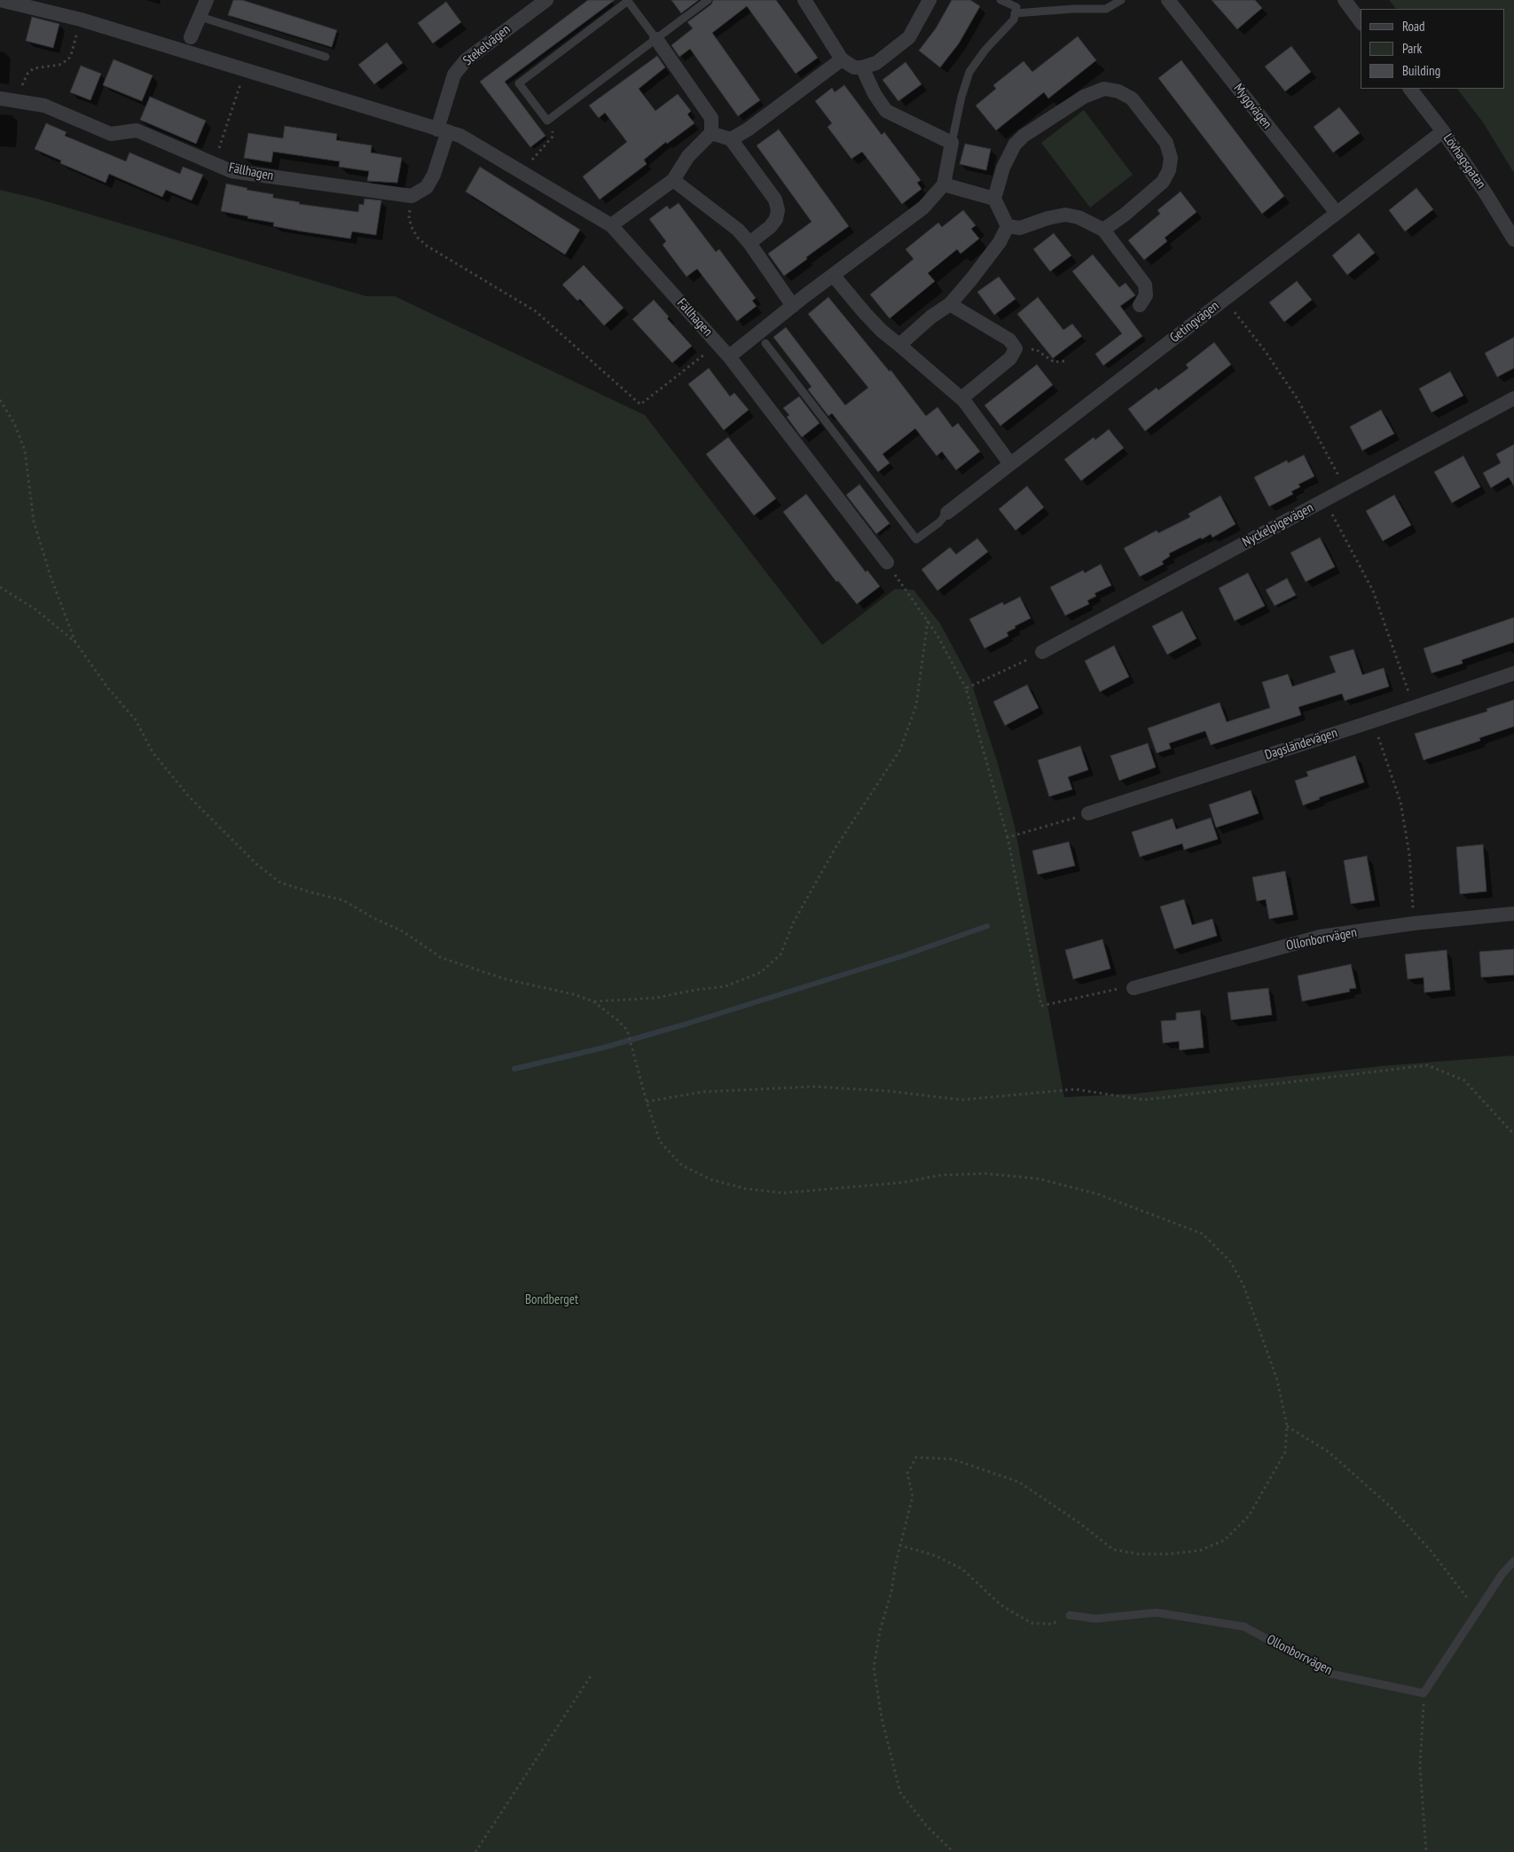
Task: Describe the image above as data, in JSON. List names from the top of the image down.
{
  "streets": {
    "street": [
      "Stekelvägen",
      "Myggvägen",
      "Lövhagsgatan",
      "Fällhagen",
      "Getingvägen",
      "Nyckelpigevägen",
      "Dagsländevägen",
      "Ollonborrvägen"
    ]
  },
  "crossings": [
    ["Stekelvägen", "Fällhagen"],
    ["Myggvägen", "Getingvägen"],
    ["Lövhagsgatan", "Getingvägen"]
  ],
  "parks": ["Bondberget"],
  "legend": ["Road", "Park", "Building"]
}
